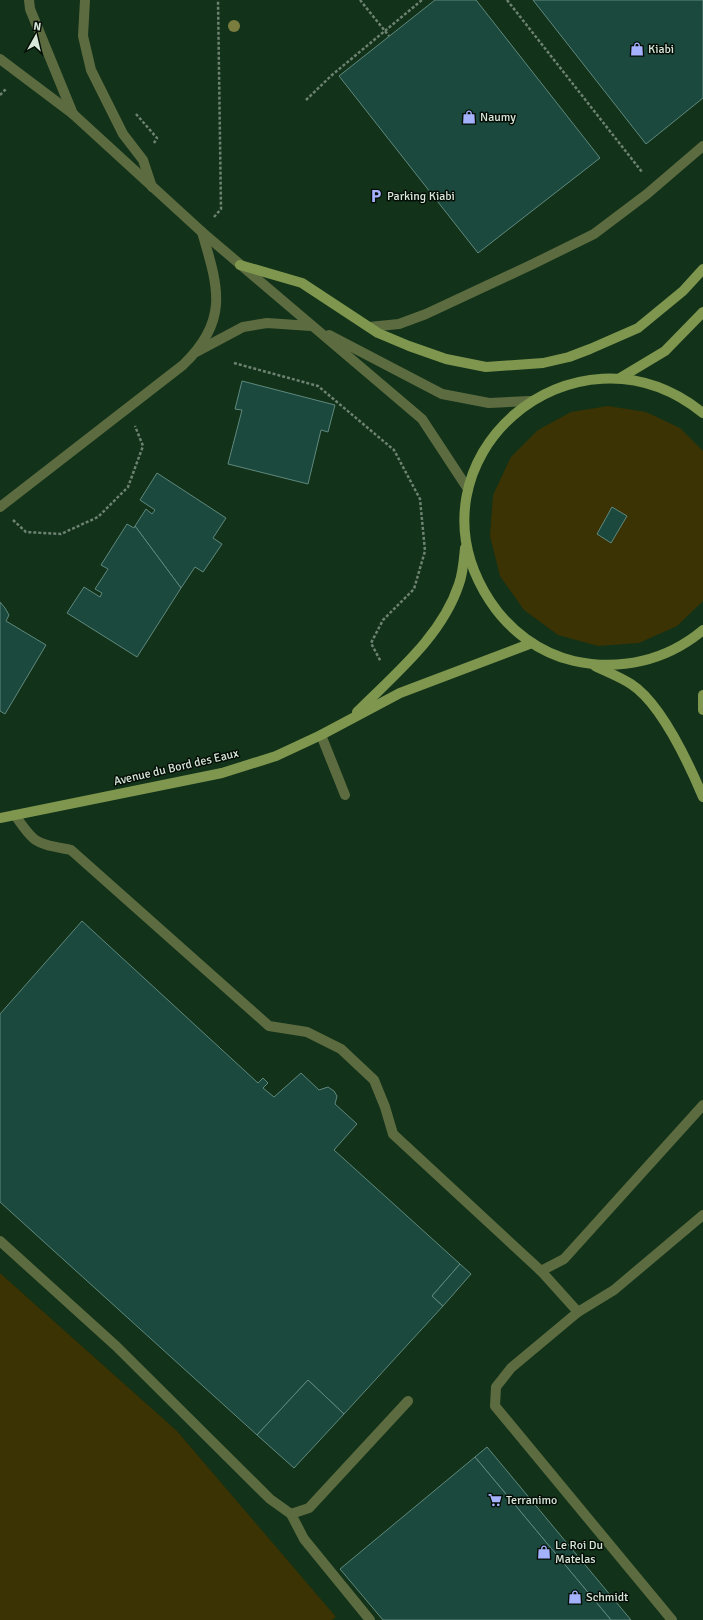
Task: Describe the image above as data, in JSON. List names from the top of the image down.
{
  "streets": {
    "street": ["Avenue du Bord des Eaux"]
  },
  "places": {
    "shop": [
      "Kiabi",
      "Naumy",
      "Le Roi Du Matelas",
      "Schmidt"
    ],
    "parking": ["Parking Kiabi"],
    "supermarket": ["Terranimo"]
  },
  "north": "top"
}
